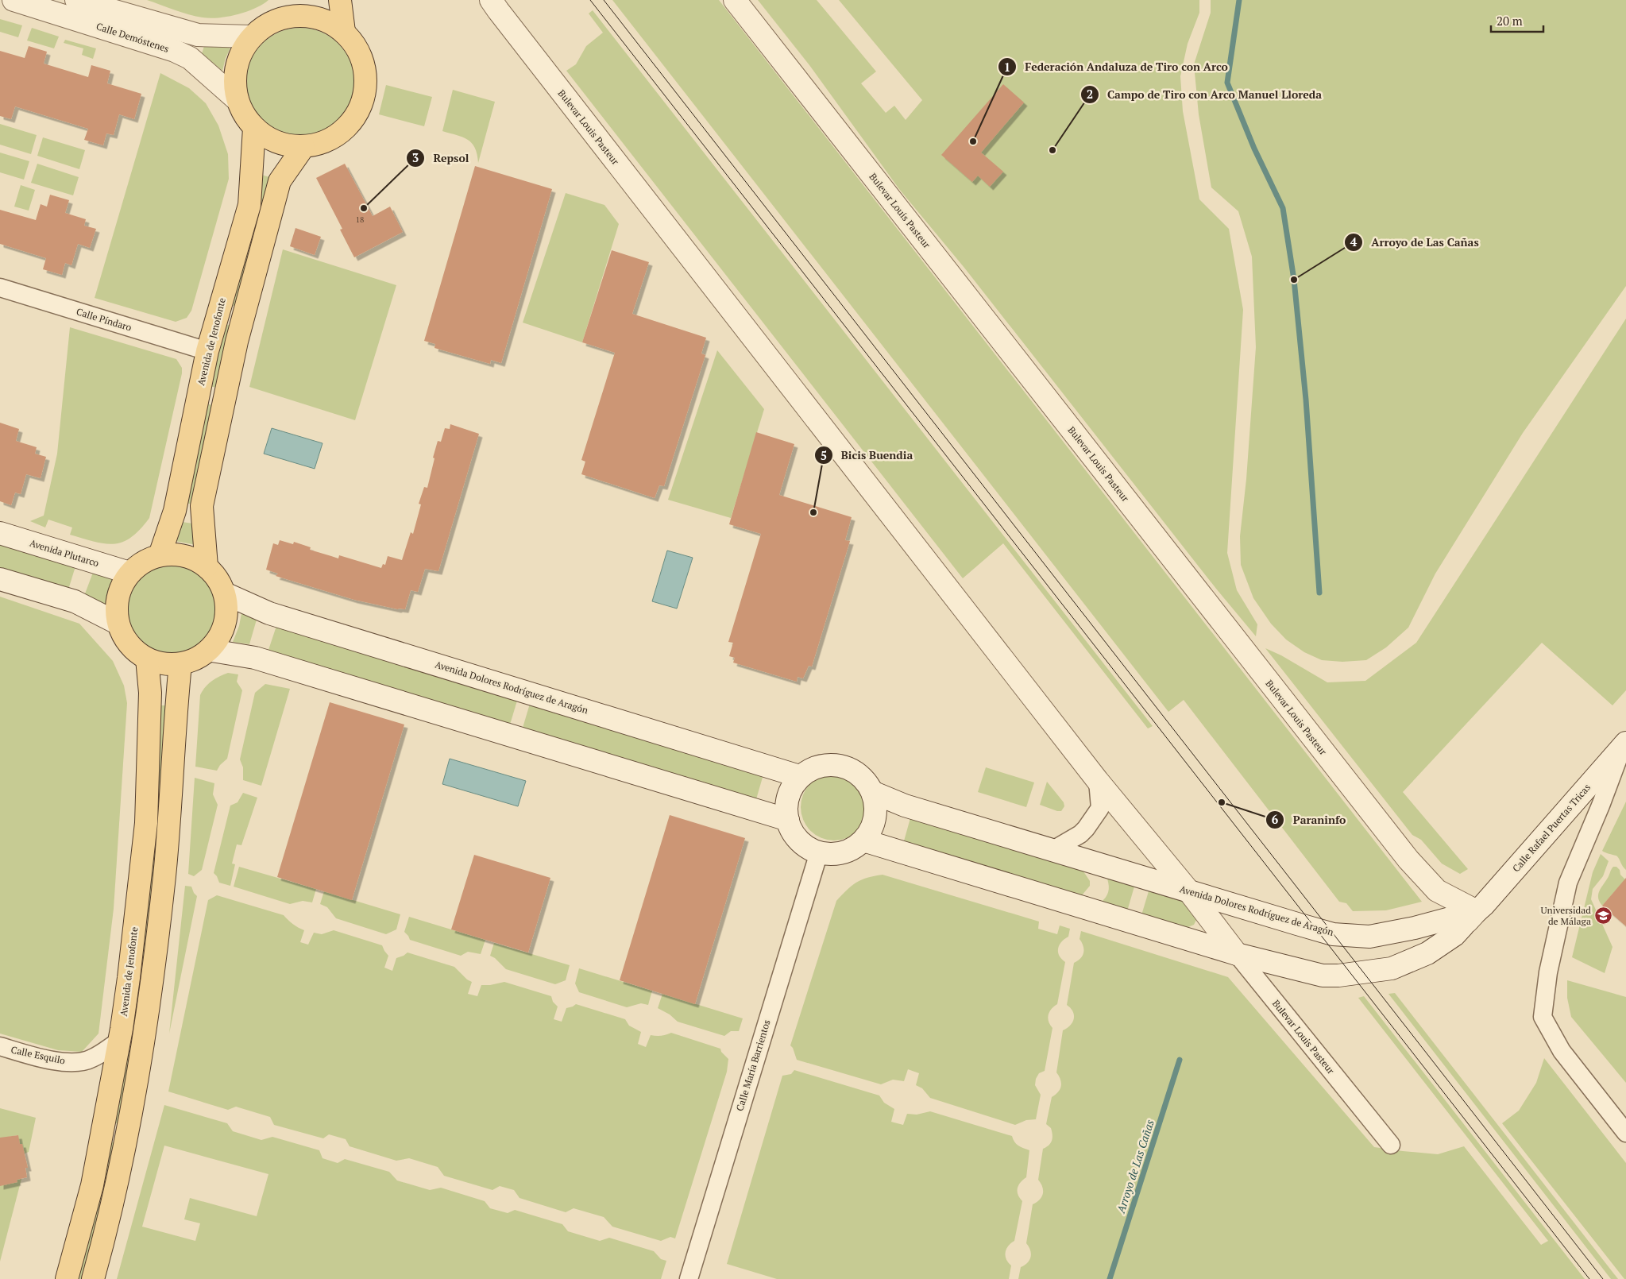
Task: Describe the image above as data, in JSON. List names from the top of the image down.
{
  "streets": {
    "main road": [
      "Calle Demóstenes",
      "Bulevar Louis Pasteur",
      "Avenida de Jenofonte",
      "Avenida Plutarco",
      "Avenida Dolores Rodríguez de Aragón",
      "Calle Rafael Puertas Tricas"
    ],
    "street": ["Calle Píndaro", "Calle Esquilo", "Calle María Barrientos"]
  },
  "crossings": [
    ["Calle Demóstenes", "Avenida de Jenofonte"],
    ["Bulevar Louis Pasteur", "Avenida Dolores Rodríguez de Aragón"],
    ["Bulevar Louis Pasteur", "Calle Rafael Puertas Tricas"],
    ["Calle Píndaro", "Avenida de Jenofonte"],
    ["Avenida de Jenofonte", "Avenida Plutarco"],
    ["Avenida de Jenofonte", "Avenida Dolores Rodríguez de Aragón"],
    ["Avenida de Jenofonte", "Calle Esquilo"],
    ["Avenida Plutarco", "Avenida Dolores Rodríguez de Aragón"],
    ["Avenida Dolores Rodríguez de Aragón", "Calle Rafael Puertas Tricas"],
    ["Avenida Dolores Rodríguez de Aragón", "Calle María Barrientos"]
  ],
  "water": ["Arroyo de Las Cañas"],
  "places": {
    "other": [
      "Federación Andaluza de Tiro con Arco",
      "Campo de Tiro con Arco Manuel Lloreda",
      "Repsol",
      "Arroyo de Las Cañas",
      "Bicis Buendia",
      "Paraninfo"
    ],
    "school or university": ["Universidad de Málaga"]
  },
  "house_numbers": ["18"],
  "scale_bar": "20 m"
}
